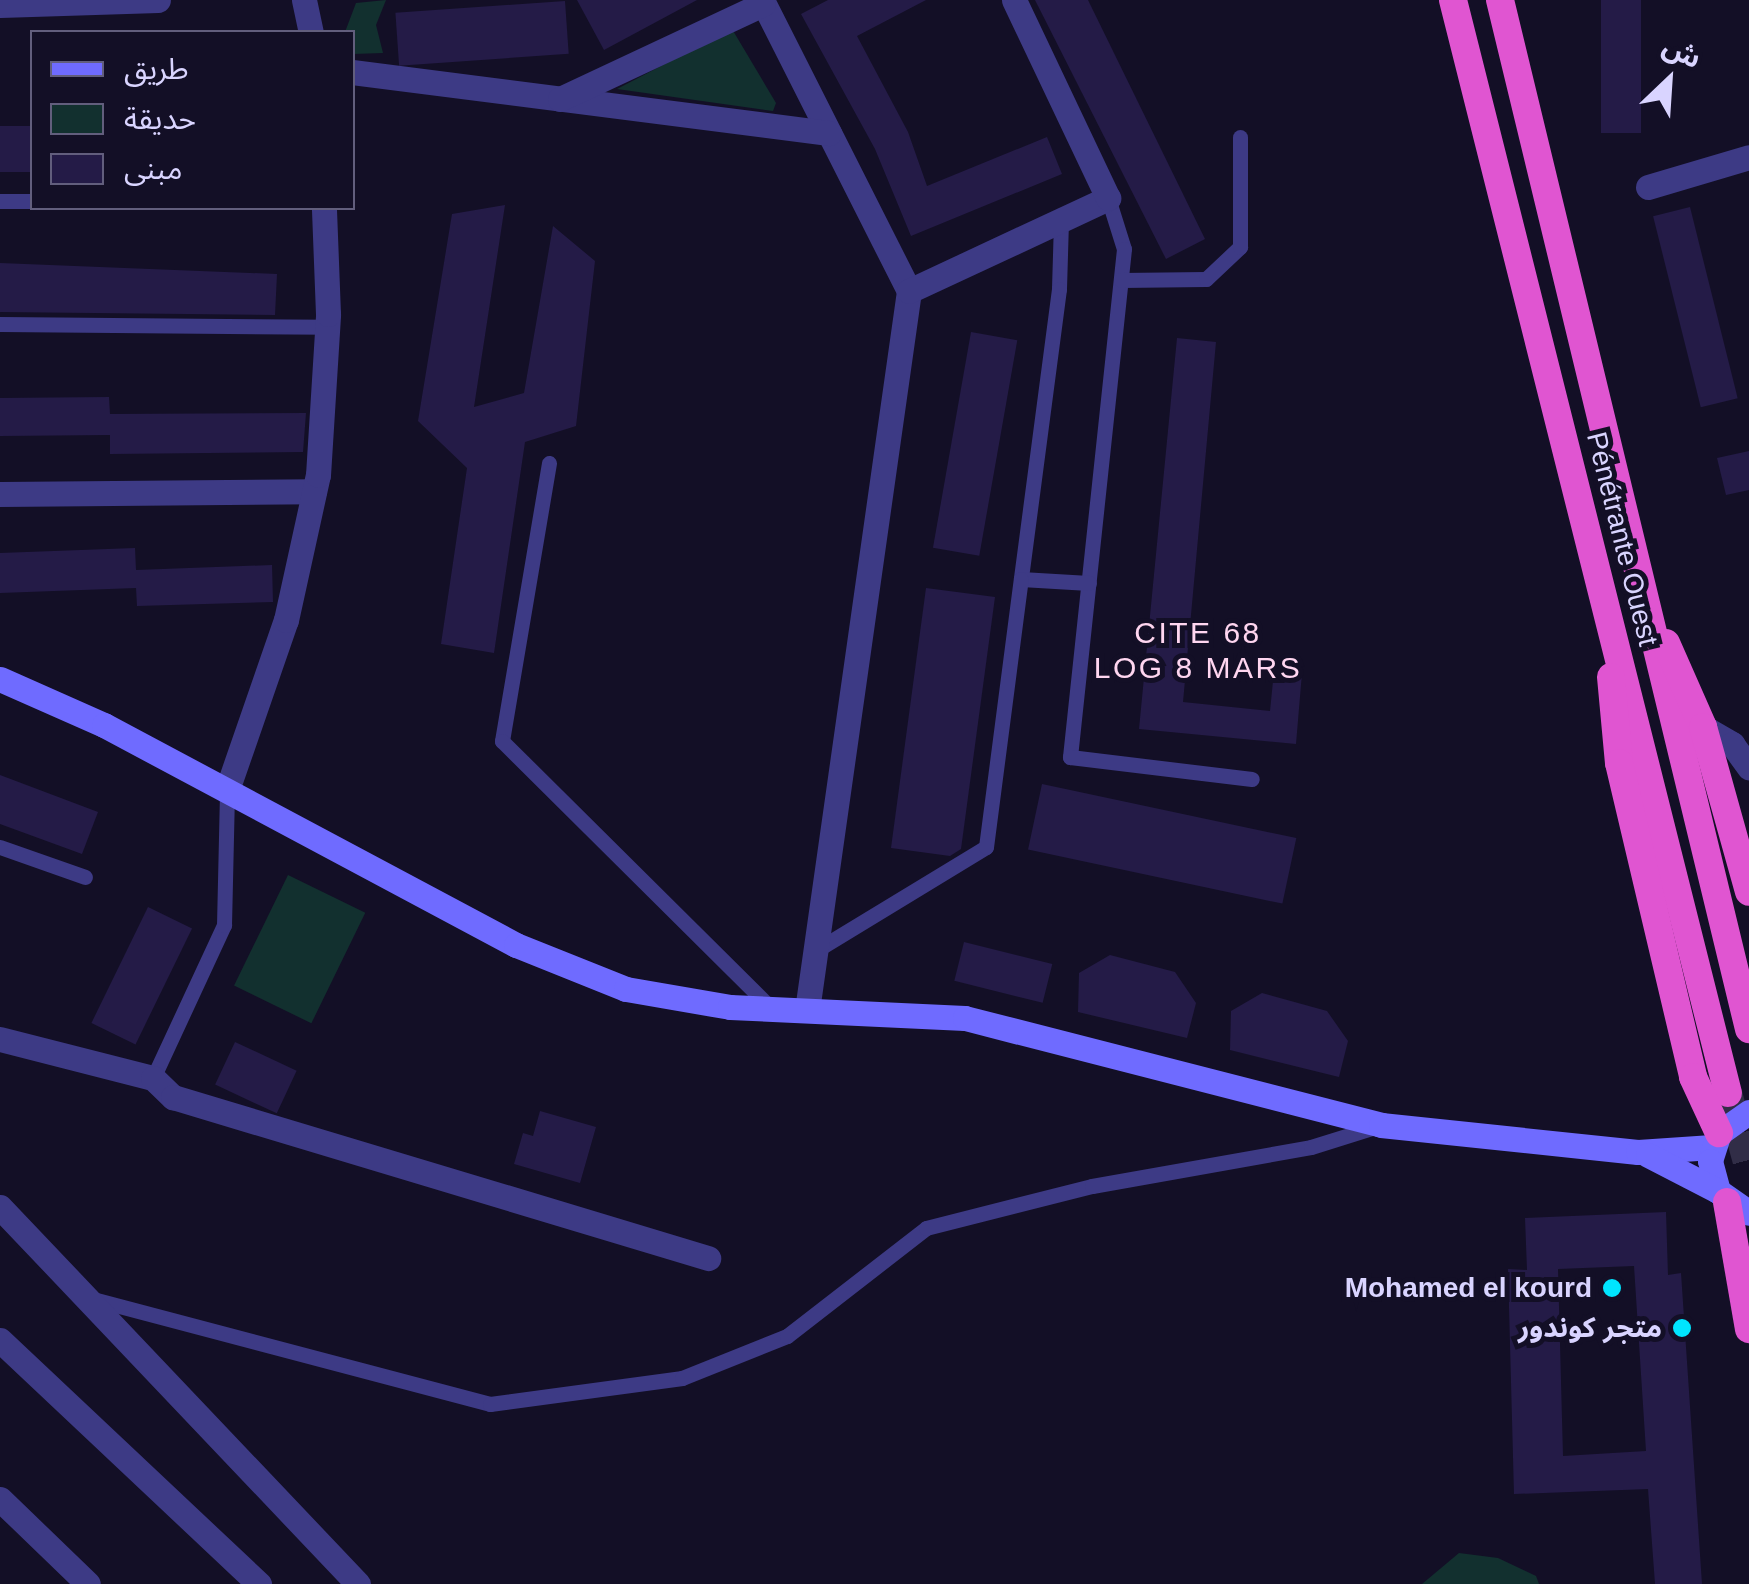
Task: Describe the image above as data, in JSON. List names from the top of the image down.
{
  "streets": {
    "highway": ["Pénétrante Ouest"]
  },
  "districts": ["CITE 68 LOG 8 MARS"],
  "places": ["Mohamed el kourd", "متجر كوندور"],
  "legend": ["طريق", "حديقة", "مبنى"],
  "north": "top right"
}
